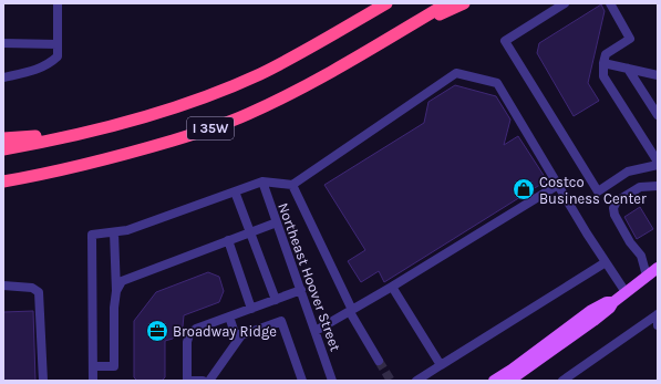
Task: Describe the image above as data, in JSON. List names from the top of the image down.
{
  "streets": {
    "highway": ["I 35W"],
    "street": ["Northeast Hoover Street"]
  },
  "places": {
    "shop": ["Costco Business Center"],
    "office": ["Broadway Ridge"]
  }
}
